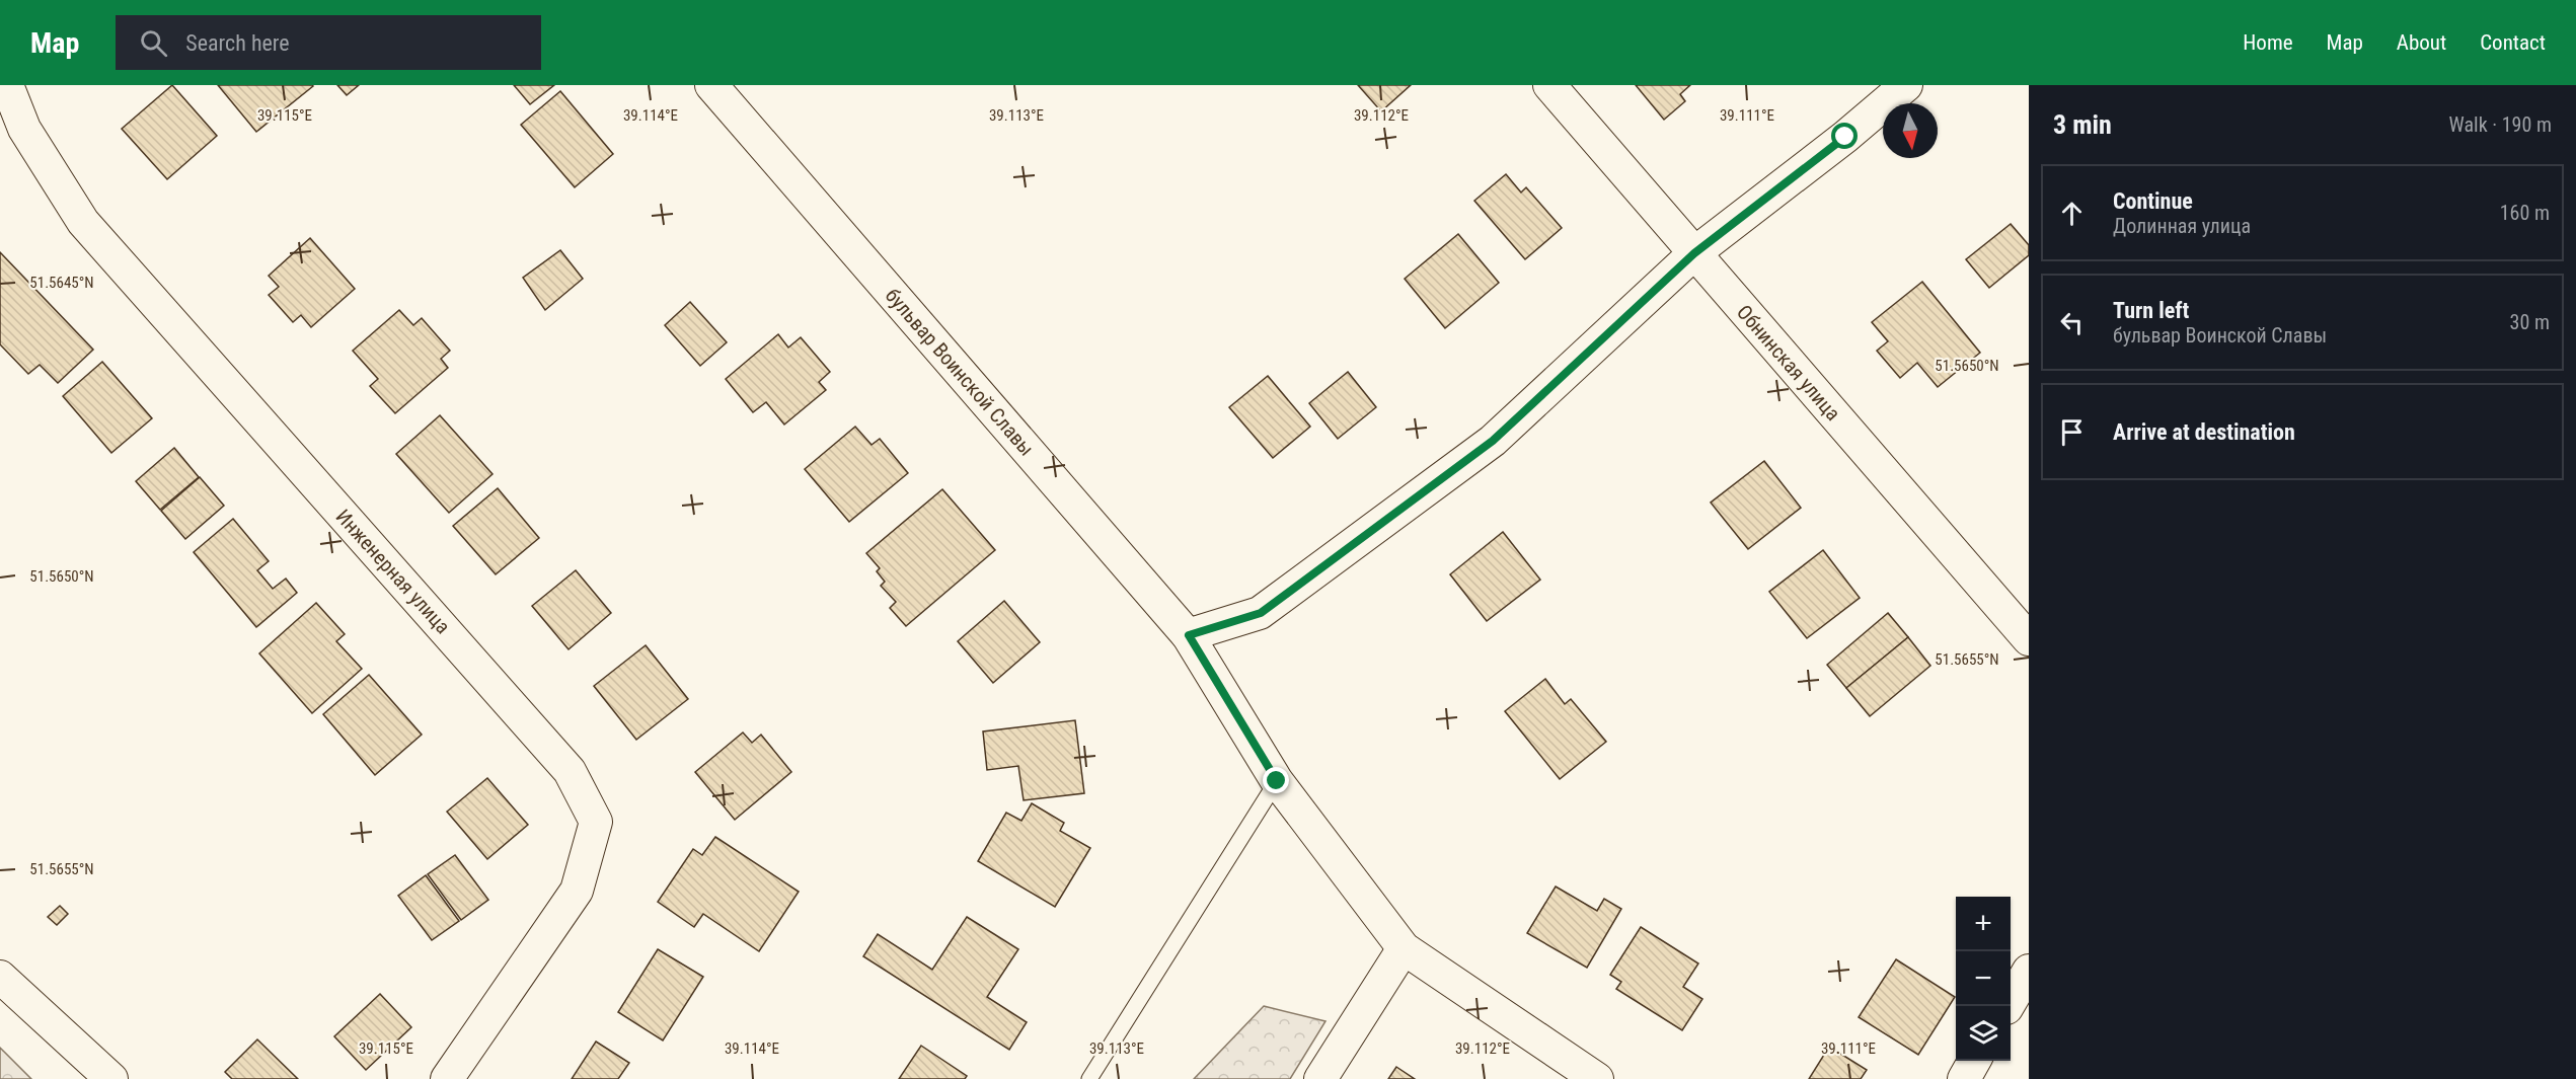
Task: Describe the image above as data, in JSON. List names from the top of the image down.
{
  "streets": {
    "street": ["Обнинская улица", "бульвар Воинской Славы", "Инженерная улица"]
  },
  "north": "bottom",
  "page": {
    "header": "Map",
    "search": "Search here",
    "nav": [
      "Home",
      "Map",
      "About",
      "Contact"
    ],
    "heading": ["3 min", "Walk · 190 m"],
    "list": [
      ["Continue", "Долинная улица", "160 m"],
      ["Turn left", "бульвар Воинской Славы", "30 m"],
      "Arrive at destination"
    ],
    "map_buttons": ["+", "−"]
  },
  "coordinates": [
    "39.115°E",
    "39.114°E",
    "39.113°E",
    "39.112°E",
    "39.111°E",
    "51.5645°N",
    "51.5650°N",
    "51.5655°N"
  ]
}
